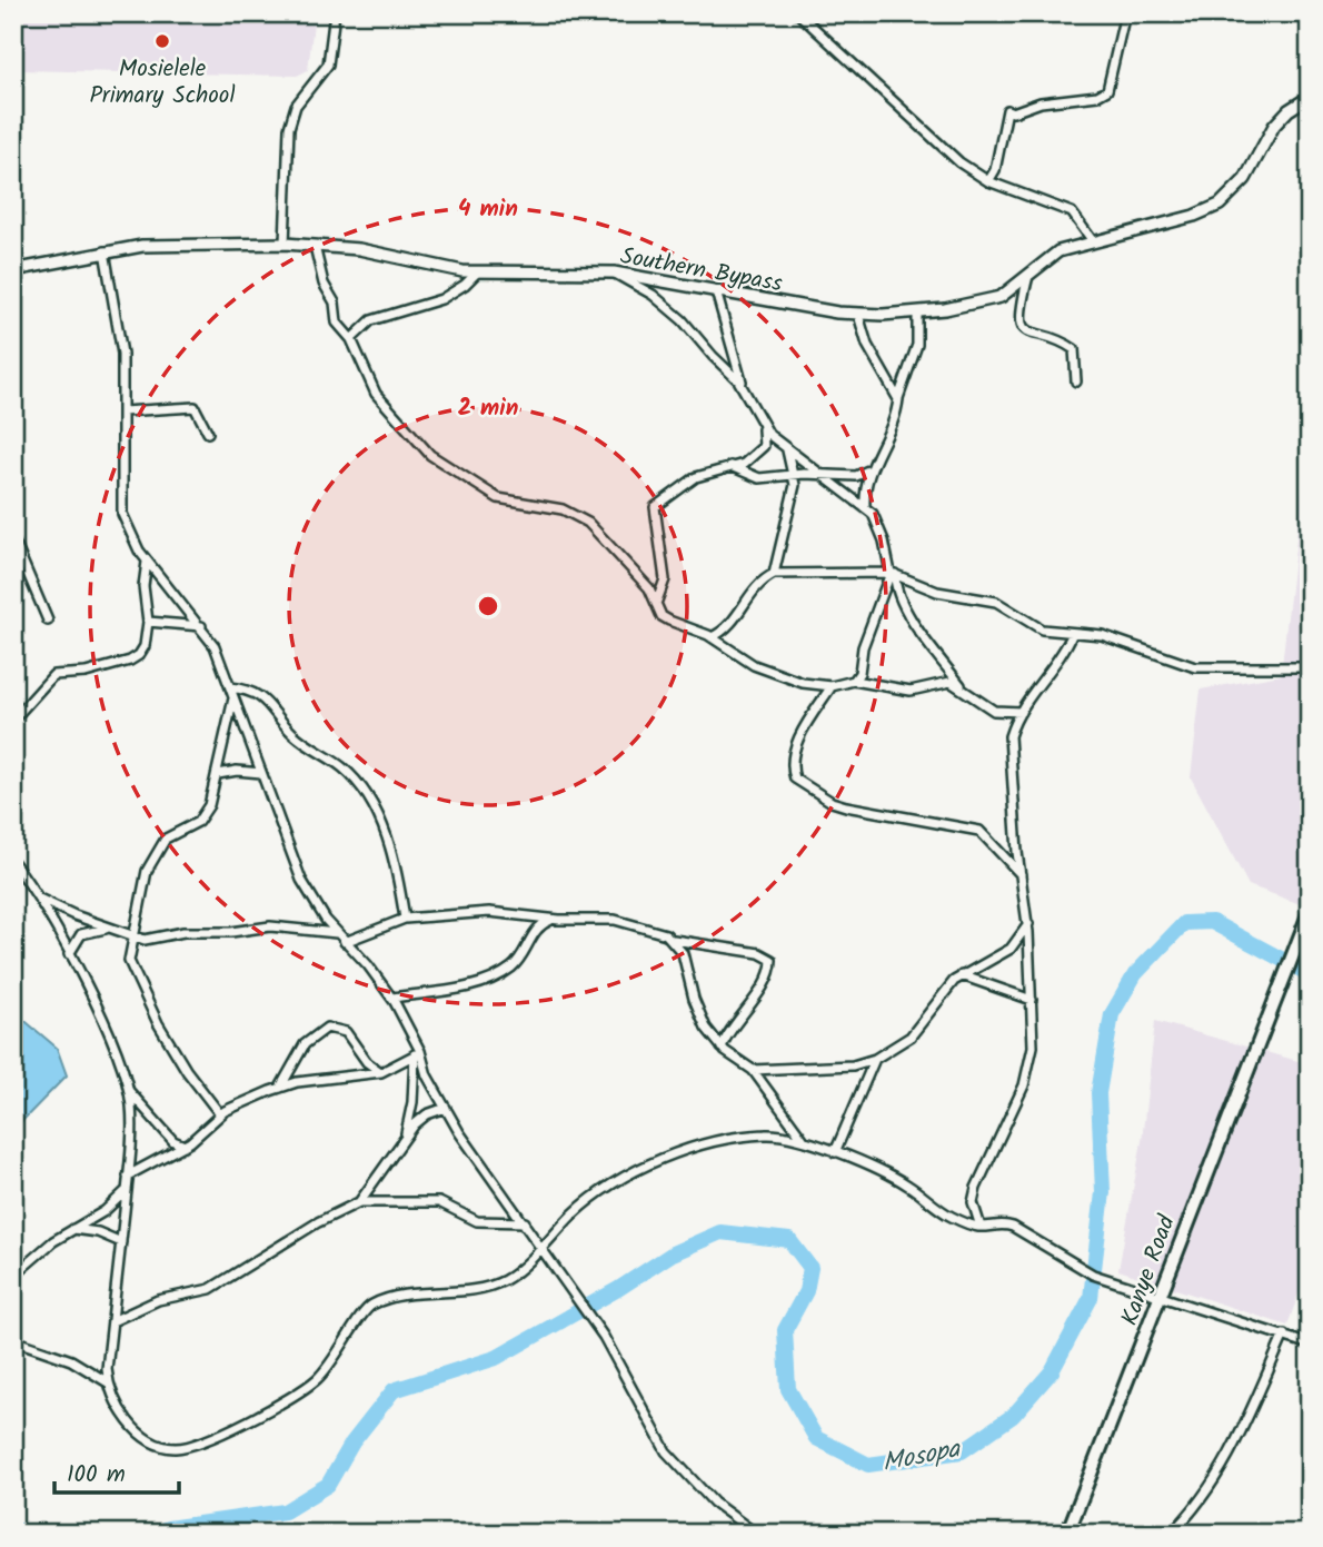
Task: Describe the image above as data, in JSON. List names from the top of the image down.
{
  "streets": {
    "main road": ["Kanye Road"],
    "street": ["Southern Bypass"]
  },
  "water": ["Mosopa"],
  "places": ["Mosielele Primary School"],
  "scale_bar": "100 m",
  "rings": ["4 min", "2 min"]
}
